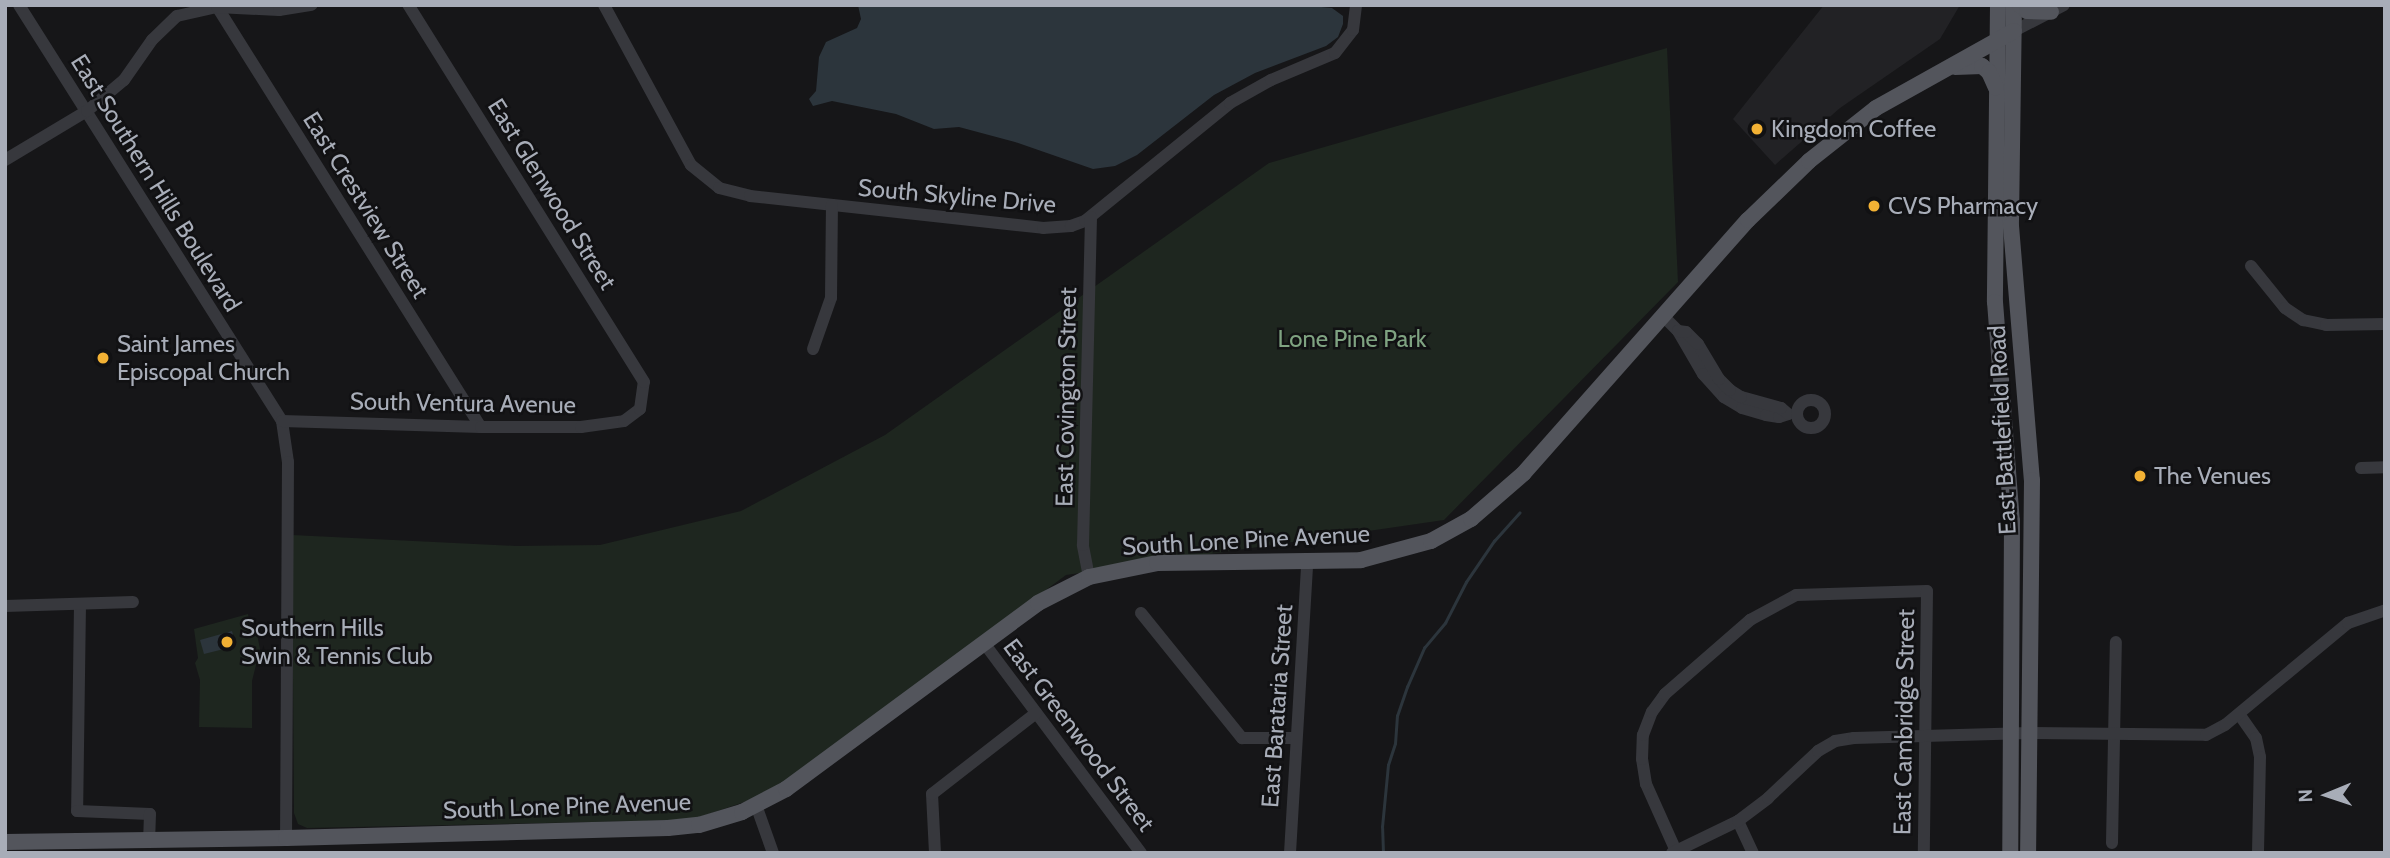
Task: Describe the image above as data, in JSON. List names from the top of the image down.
{
  "streets": {
    "main road": ["East Battlefield Road", "South Lone Pine Avenue"],
    "street": [
      "East Southern Hills Boulevard",
      "East Glenwood Street",
      "South Skyline Drive",
      "East Crestview Street",
      "East Covington Street",
      "South Ventura Avenue",
      "East Barataria Street",
      "East Cambridge Street",
      "East Greenwood Street"
    ]
  },
  "crossings": [
    ["East Southern Hills Boulevard", "South Ventura Avenue"],
    ["East Southern Hills Boulevard", "South Lone Pine Avenue"],
    ["East Glenwood Street", "South Ventura Avenue"],
    ["South Skyline Drive", "East Covington Street"],
    ["East Crestview Street", "South Ventura Avenue"],
    ["East Covington Street", "South Lone Pine Avenue"],
    ["East Battlefield Road", "South Lone Pine Avenue"],
    ["South Lone Pine Avenue", "East Barataria Street"],
    ["South Lone Pine Avenue", "East Greenwood Street"]
  ],
  "parks": ["Lone Pine Park"],
  "places": [
    "Kingdom Coffee",
    "CVS Pharmacy",
    "Saint James Episcopal Church",
    "The Venues",
    "Southern Hills Swin & Tennis Club"
  ],
  "north": "left"
}
